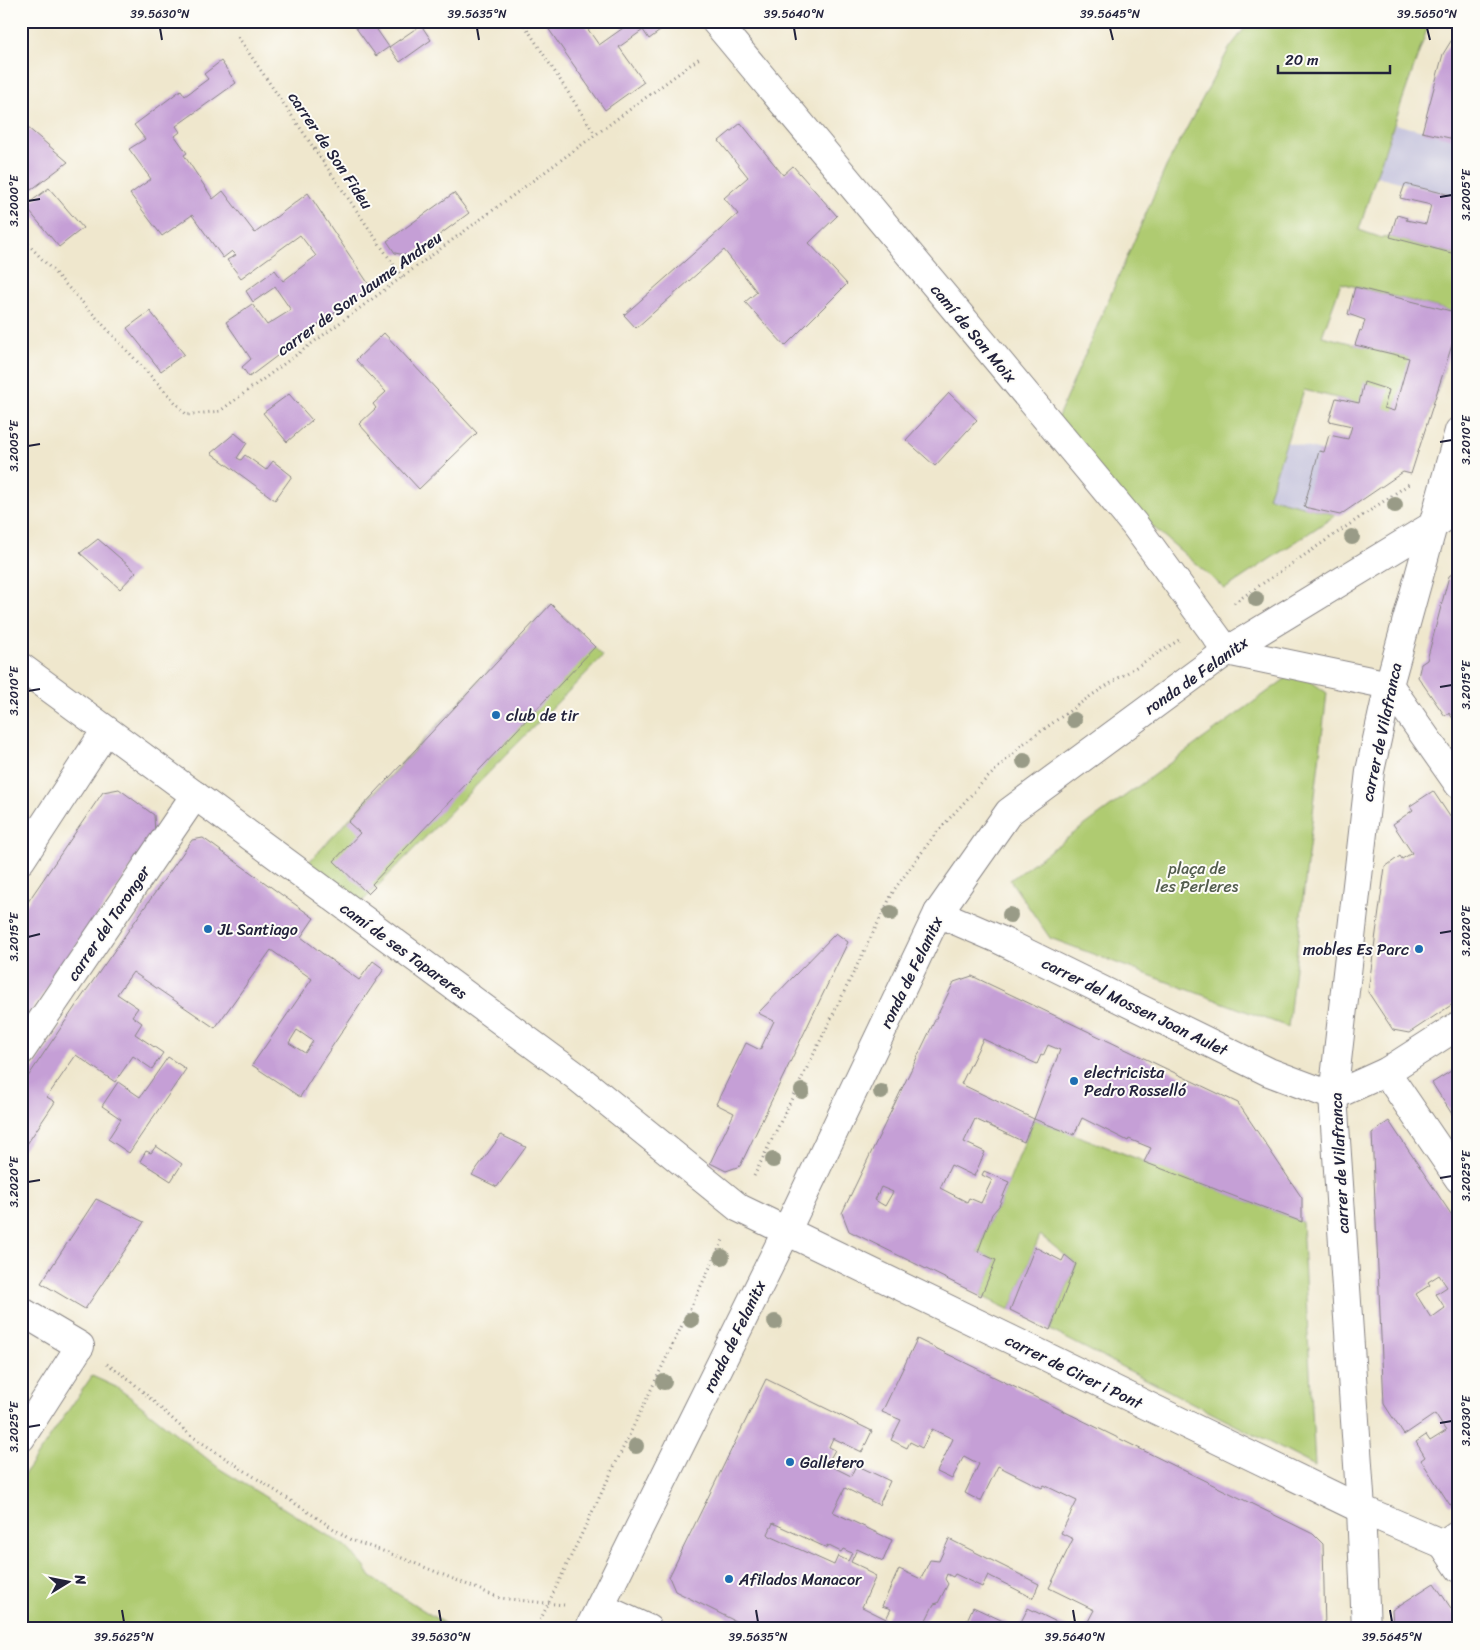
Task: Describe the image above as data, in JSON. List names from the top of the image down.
{
  "streets": {
    "street": [
      "camí de Son Moix",
      "ronda de Felanitx",
      "carrer de Vilafranca",
      "carrer del Taronger",
      "camí de ses Tapareres",
      "carrer del Mossen Joan Aulet",
      "carrer de Cirer i Pont"
    ],
    "path": ["carrer de Son Fideu", "carrer de Son Jaume Andreu"]
  },
  "crossings": [
    ["carrer de Son Fideu", "carrer de Son Jaume Andreu"],
    ["carrer de Son Jaume Andreu", "camí de Son Moix"],
    ["camí de Son Moix", "ronda de Felanitx"],
    ["ronda de Felanitx", "carrer de Vilafranca"],
    ["ronda de Felanitx", "camí de ses Tapareres"],
    ["ronda de Felanitx", "carrer del Mossen Joan Aulet"],
    ["ronda de Felanitx", "carrer de Cirer i Pont"],
    ["carrer de Vilafranca", "carrer del Mossen Joan Aulet"],
    ["carrer de Vilafranca", "carrer de Cirer i Pont"],
    ["carrer del Taronger", "camí de ses Tapareres"],
    ["camí de ses Tapareres", "carrer de Cirer i Pont"]
  ],
  "parks": ["plaça de les Perleres"],
  "places": [
    "club de tir",
    "JL Santiago",
    "mobles Es Parc",
    "electricista Pedro Rosselló",
    "Galletero",
    "Afilados Manacor"
  ],
  "scale_bar": "20 m",
  "north": "right",
  "coordinates": [
    "39.5630°N",
    "39.5635°N",
    "39.5640°N",
    "39.5645°N",
    "39.5650°N",
    "3.2005°E",
    "3.2000°E",
    "3.2010°E",
    "3.2015°E",
    "3.2020°E",
    "3.2025°E",
    "3.2030°E",
    "39.5625°N"
  ]
}
